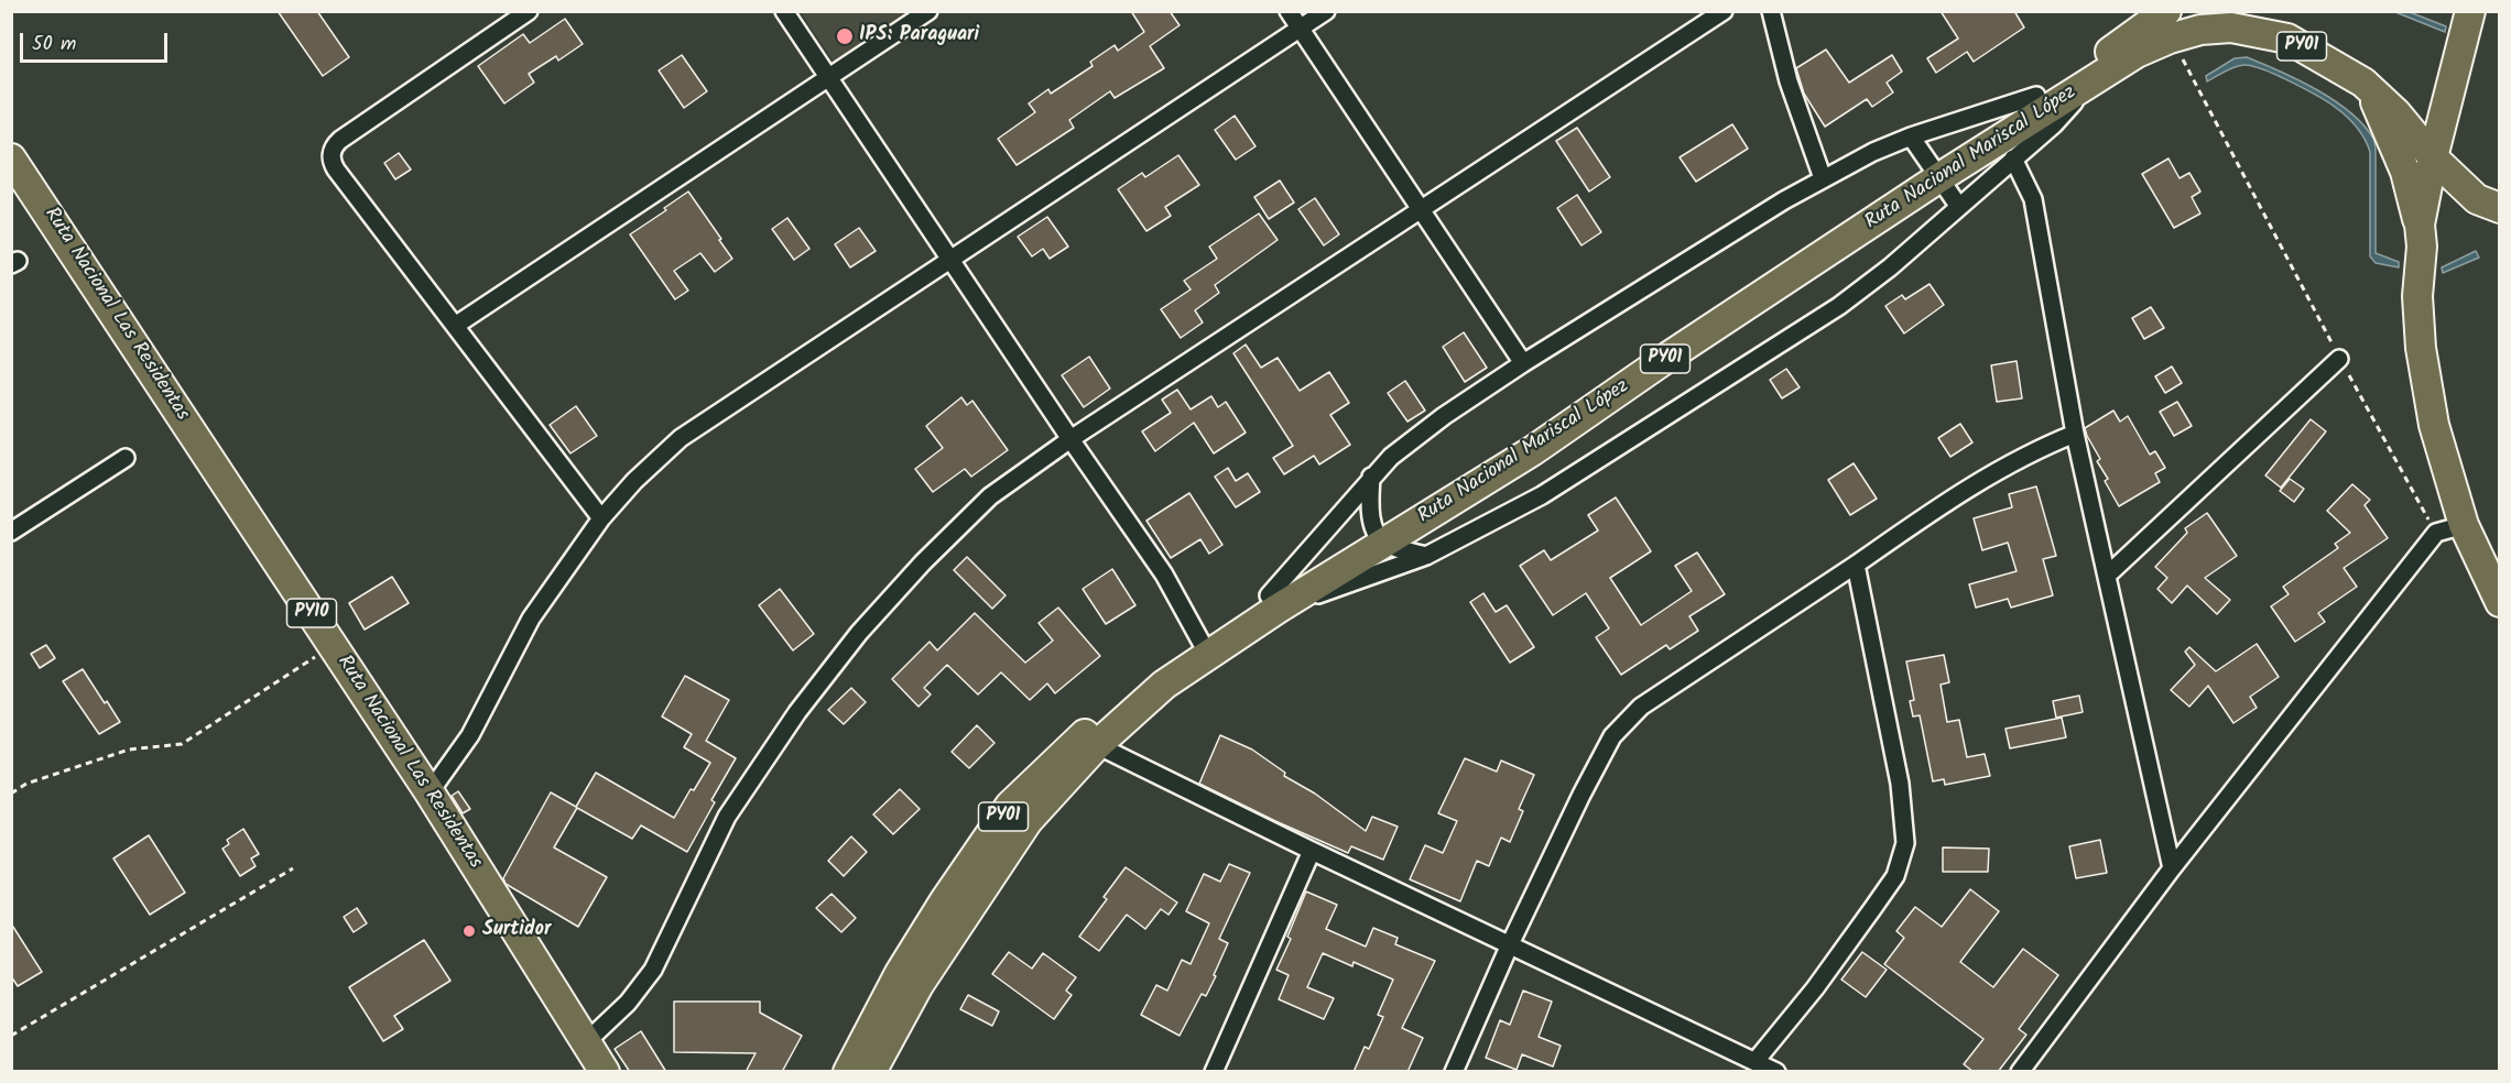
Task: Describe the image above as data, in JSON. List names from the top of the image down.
{
  "streets": {
    "highway": [
      "PY01",
      "Ruta Nacional Mariscal López",
      "Ruta Nacional Las Residentas",
      "PY10"
    ]
  },
  "places": ["IPS: Paraguari", "Surtidor"],
  "scale_bar": "50 m"
}
